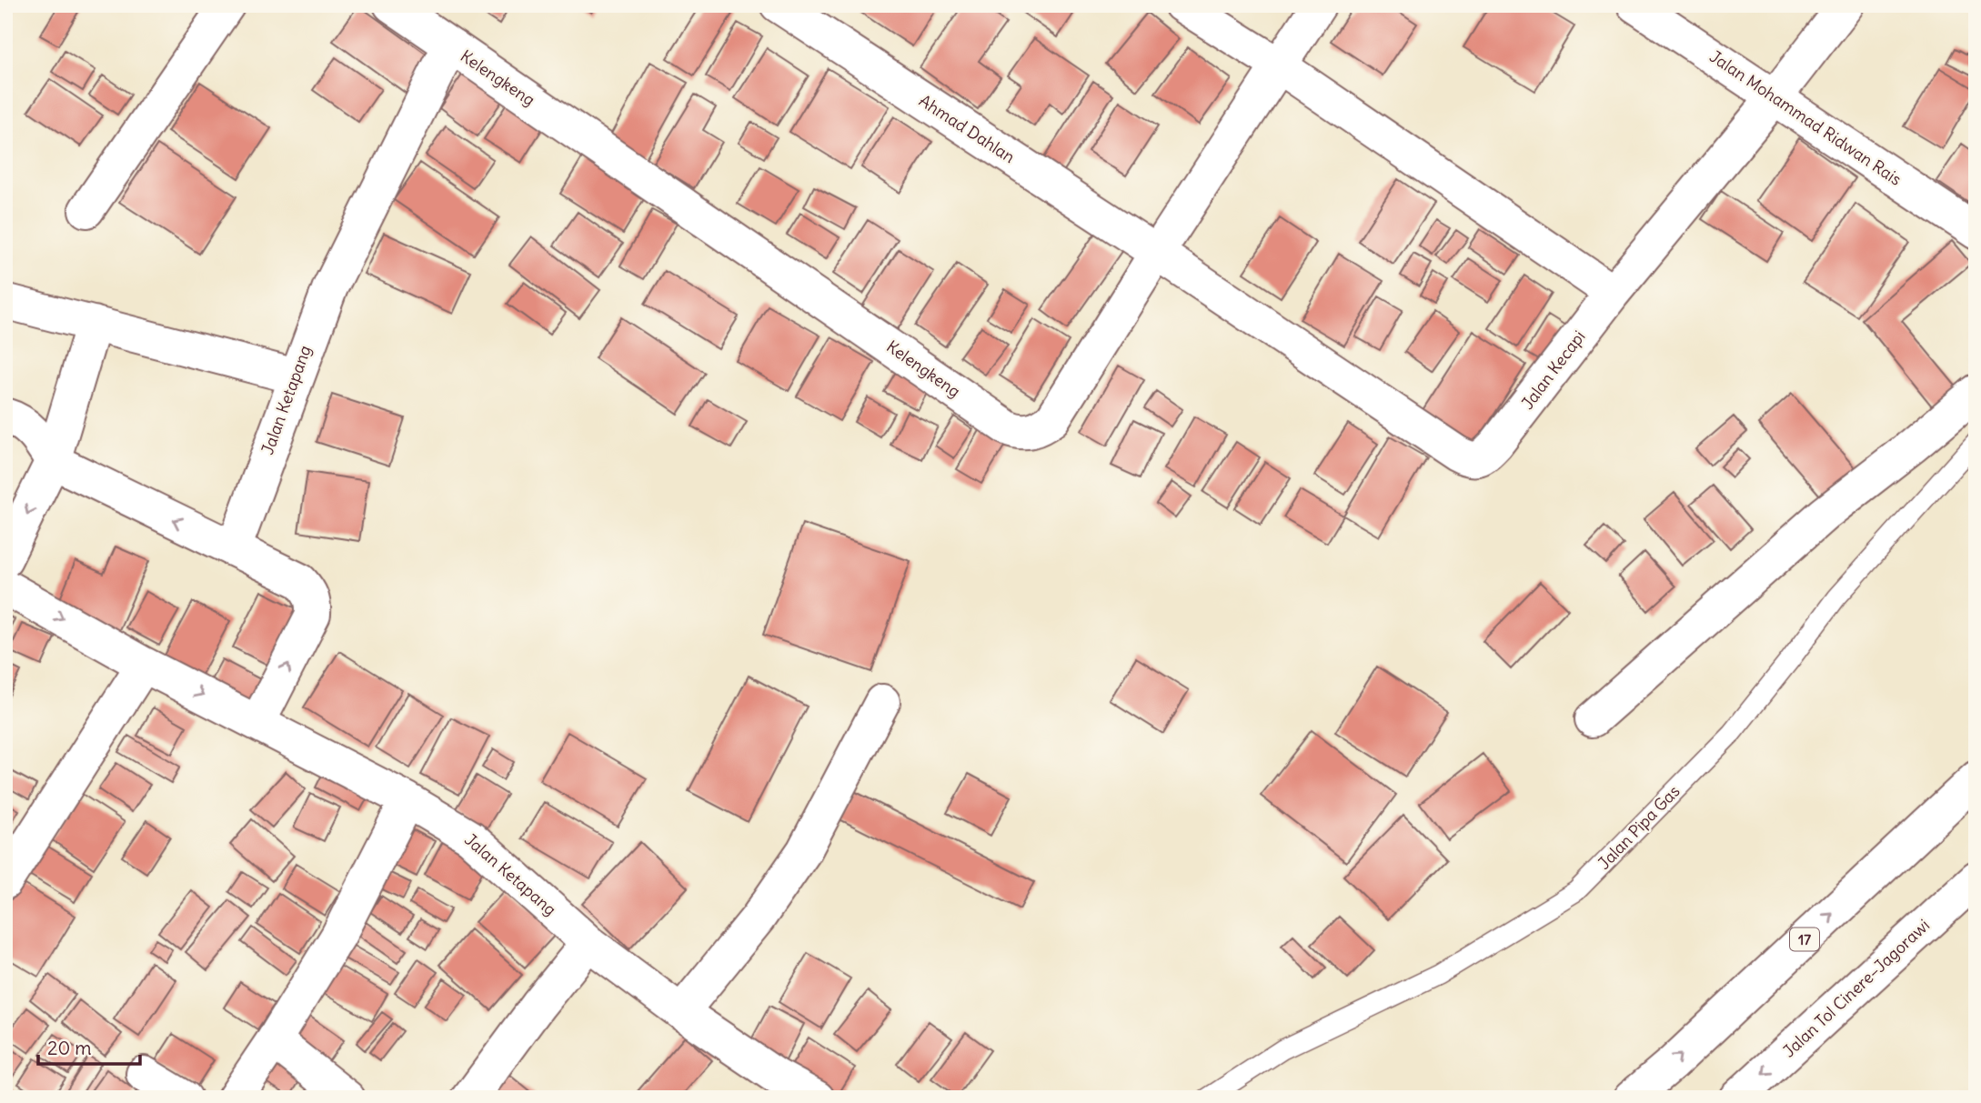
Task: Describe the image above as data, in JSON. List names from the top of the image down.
{
  "streets": {
    "main road": [
      "Kelengkeng",
      "Jalan Mohammad Ridwan Rais",
      "Ahmad Dahlan",
      "Jalan Kecapi",
      "Jalan Ketapang",
      "17",
      "Jalan Tol Cinere–Jagorawi"
    ],
    "lane": ["Jalan Pipa Gas"]
  },
  "crossings": [
    ["Kelengkeng", "Ahmad Dahlan"],
    ["Kelengkeng", "Jalan Kecapi"],
    ["Kelengkeng", "Jalan Ketapang"],
    ["Ahmad Dahlan", "Jalan Kecapi"]
  ],
  "scale_bar": "20 m"
}
